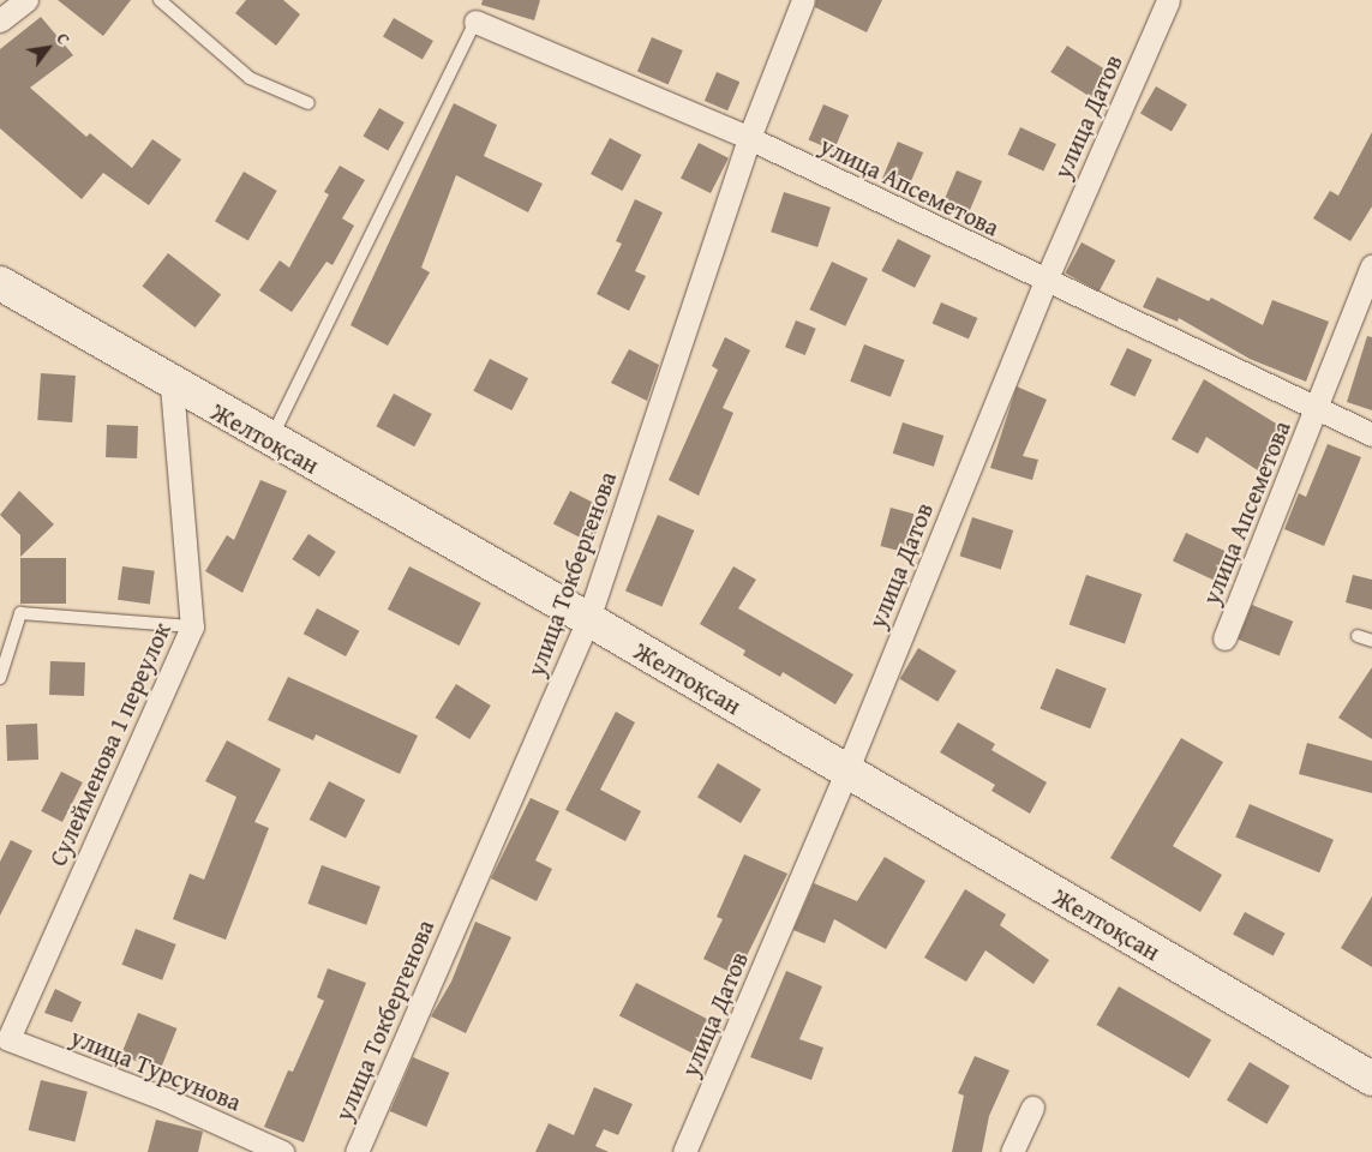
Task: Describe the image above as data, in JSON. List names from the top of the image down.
{
  "streets": {
    "street": [
      "улица Датов",
      "улица Апсеметова",
      "Желтоқсан",
      "улица Токбергенова",
      "Сулейменова 1 переулок",
      "улица Турсунова"
    ]
  },
  "crossings": [
    ["улица Датов", "улица Апсеметова"],
    ["улица Датов", "Желтоқсан"],
    ["улица Апсеметова", "улица Токбергенова"],
    ["Желтоқсан", "улица Токбергенова"],
    ["Желтоқсан", "Сулейменова 1 переулок"],
    ["Сулейменова 1 переулок", "улица Турсунова"]
  ],
  "north": "top right"
}
